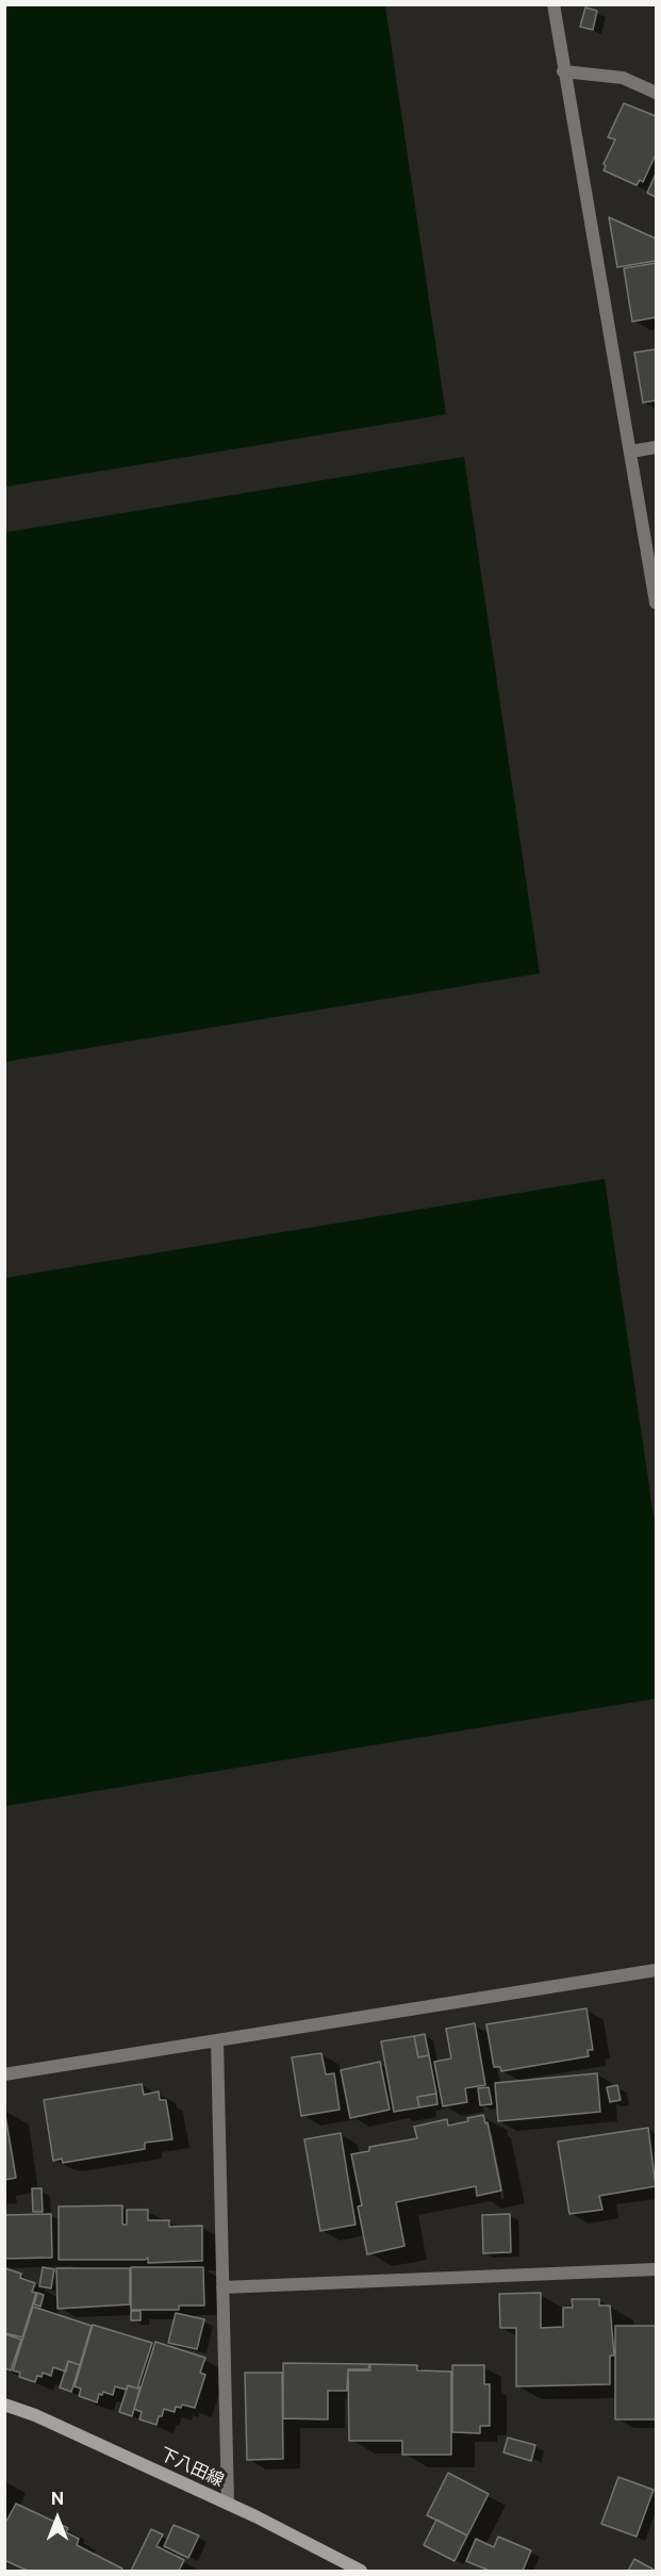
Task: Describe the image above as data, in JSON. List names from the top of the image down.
{
  "streets": {
    "street": ["下八田線"]
  },
  "north": "top"
}
